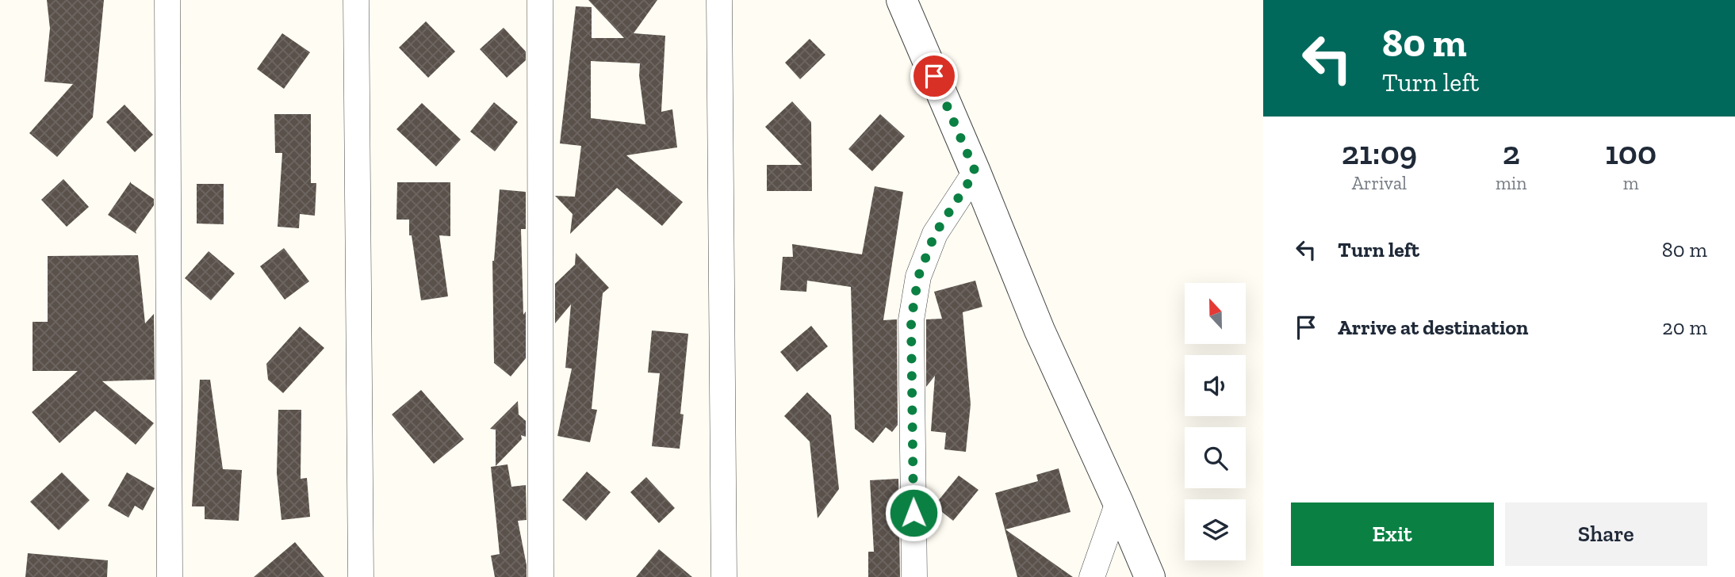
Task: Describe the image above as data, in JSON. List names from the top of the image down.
{
  "north": "top",
  "page": {
    "turn": ["80 m", "Turn left"],
    "eta": [
      "21:09",
      "Arrival",
      "2",
      "min",
      "100",
      "m"
    ],
    "list": [
      {
        "name": "Turn left",
        "value": "80 m"
      },
      {
        "name": "Arrive at destination",
        "value": "20 m"
      }
    ],
    "buttons": ["Exit", "Share"]
  }
}
